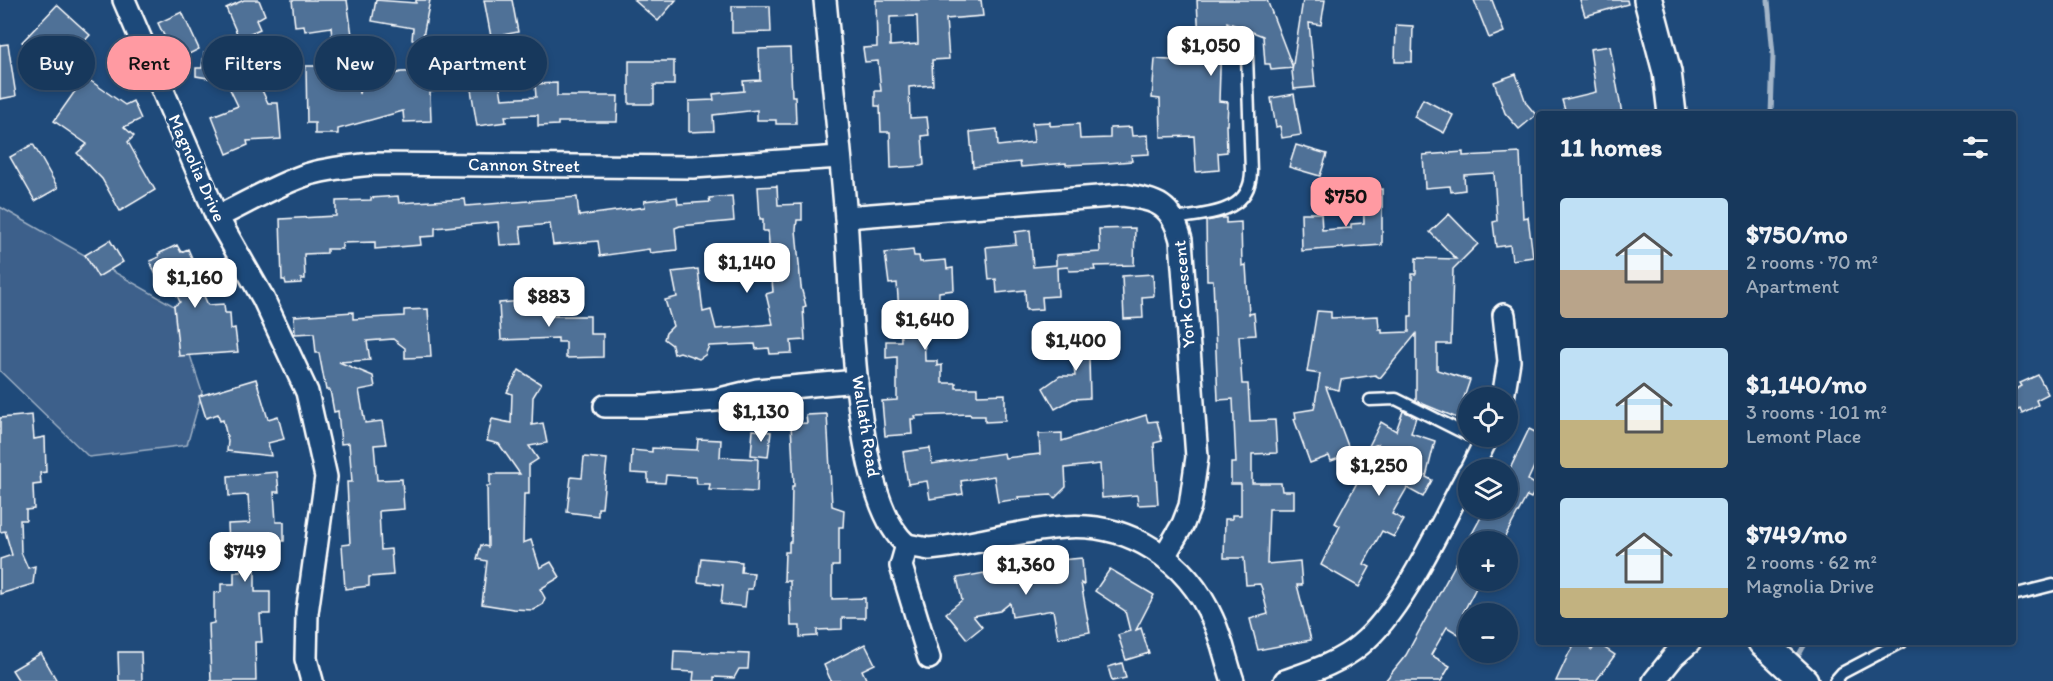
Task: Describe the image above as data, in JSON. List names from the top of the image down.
{
  "streets": {
    "street": [
      "Cannon Street",
      "Magnolia Drive",
      "York Crescent",
      "Wallath Road"
    ]
  },
  "crossings": [
    ["Cannon Street", "Magnolia Drive"],
    ["Cannon Street", "Wallath Road"],
    ["York Crescent", "Wallath Road"]
  ],
  "page": {
    "price": [
      "$1,050",
      "$750",
      "$1,140",
      "$1,160",
      "$883",
      "$1,640",
      "$1,400",
      "$1,130",
      "$1,250",
      "$749",
      "$1,360"
    ],
    "chip": [
      "Buy",
      "Rent",
      "Filters",
      "New",
      "Apartment"
    ],
    "heading": "11 homes",
    "list": [
      {
        "name": "$750/mo",
        "note": "2 rooms · 70 m² · Apartment"
      },
      {
        "name": "$1,140/mo",
        "note": "3 rooms · 101 m² · Lemont Place"
      },
      {
        "name": "$749/mo",
        "note": "2 rooms · 62 m² · Magnolia Drive"
      }
    ],
    "map_buttons": ["+", "−"]
  }
}
